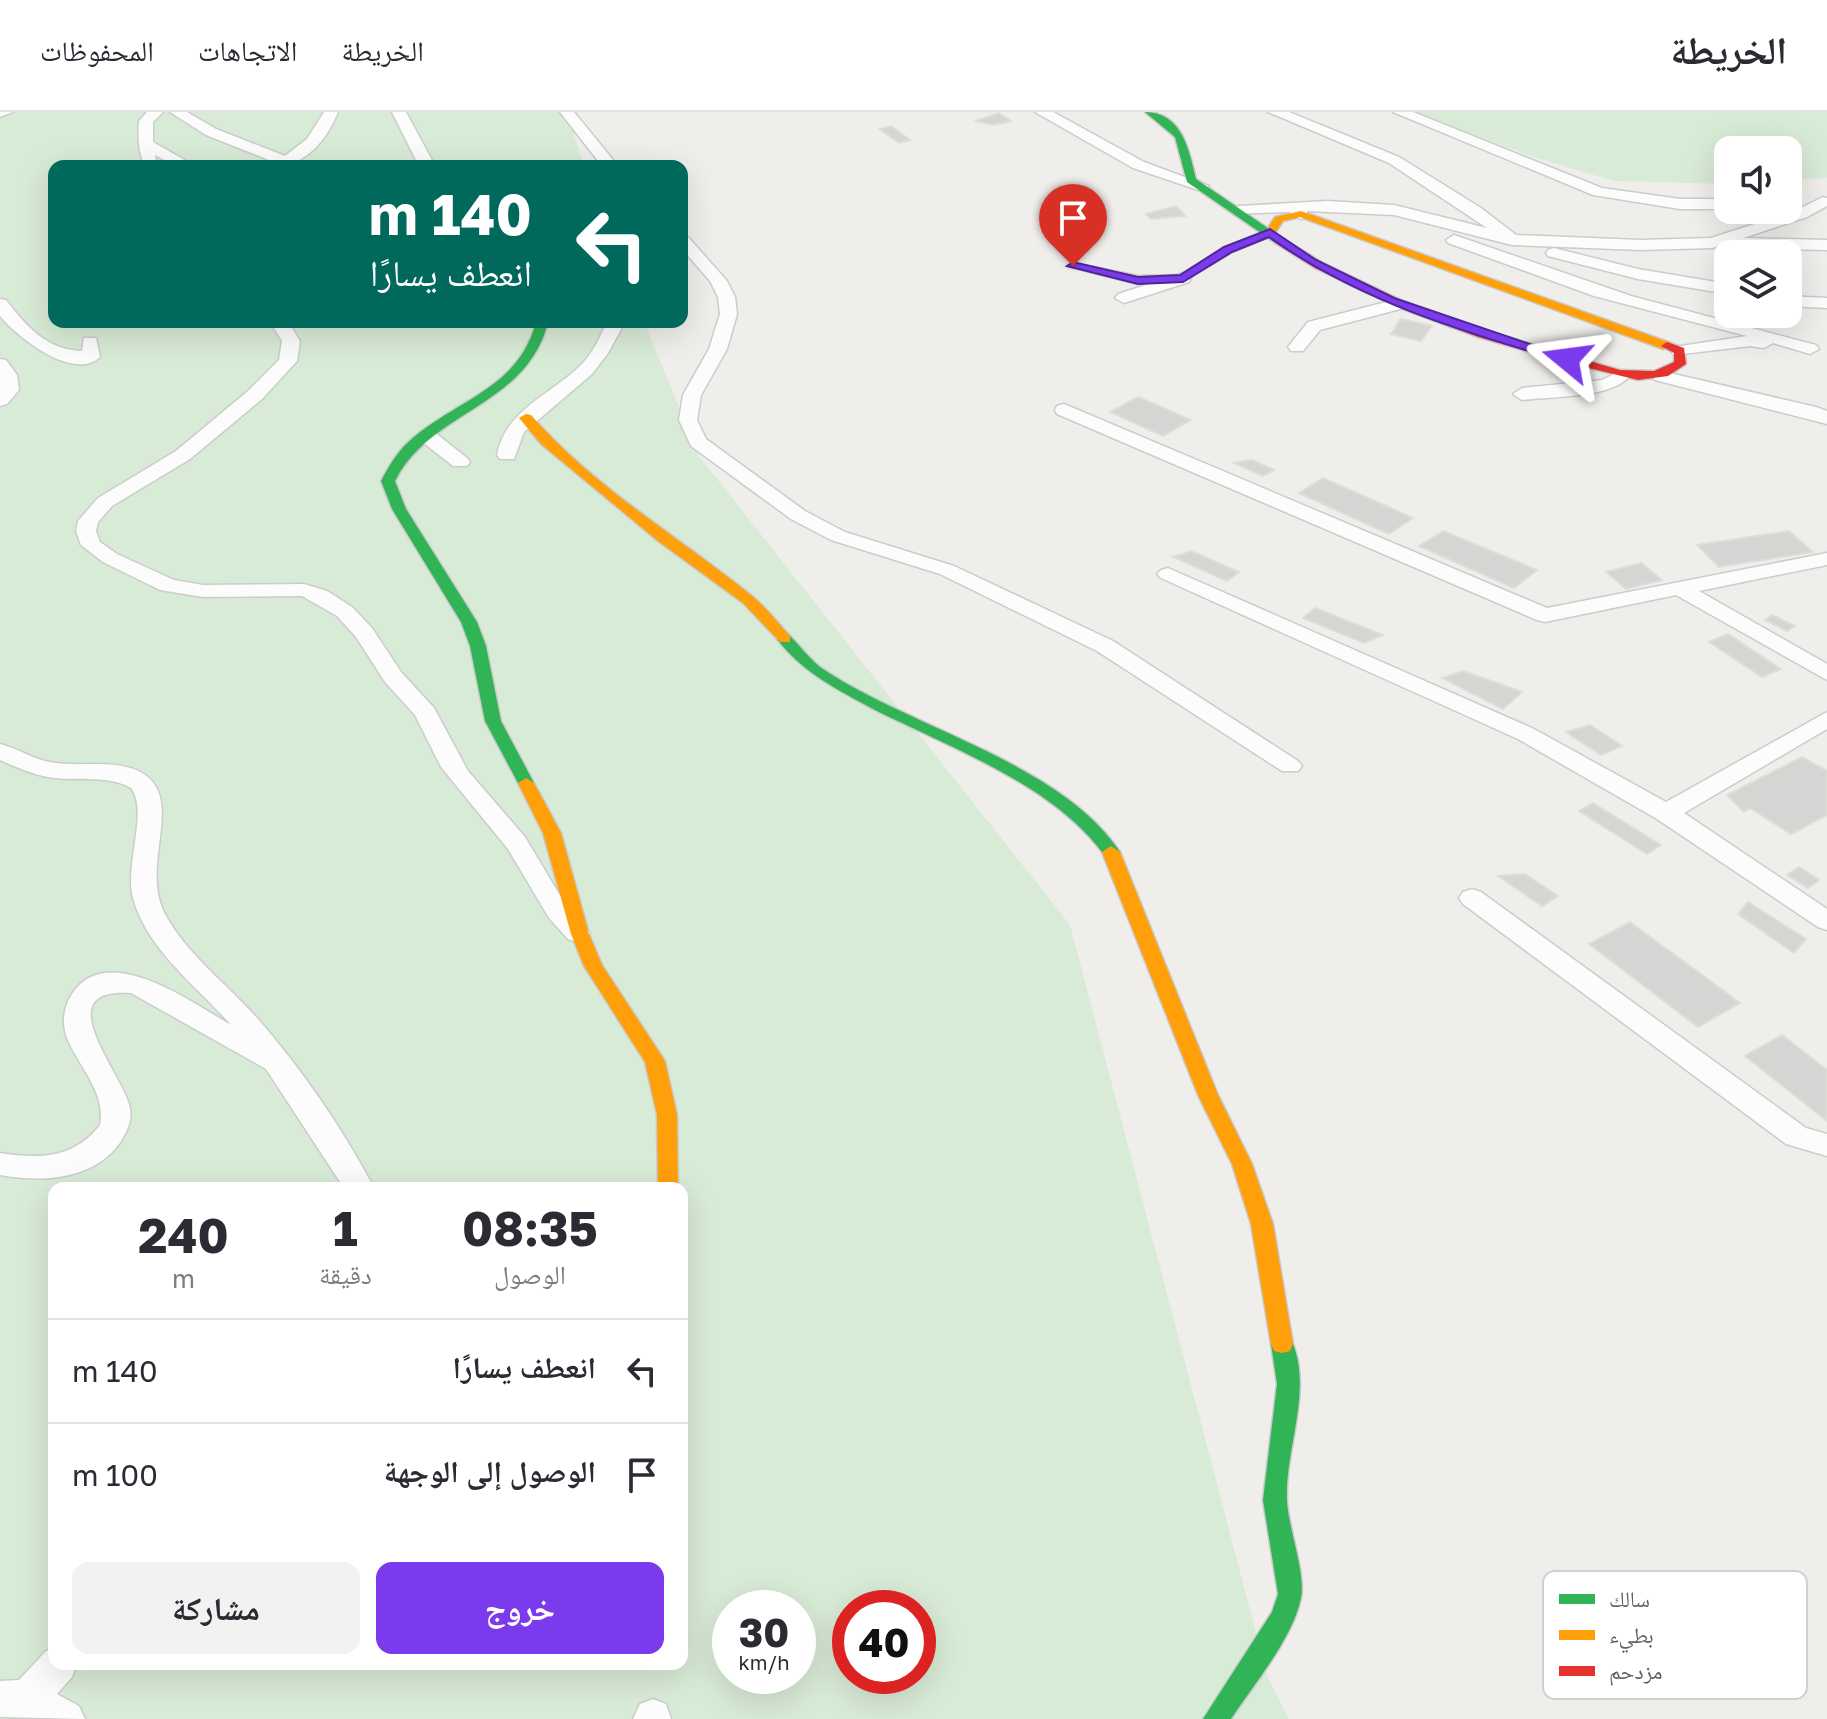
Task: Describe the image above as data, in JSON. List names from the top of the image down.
{
  "legend": ["سالك", "بطيء", "مزدحم"],
  "page": {
    "header": "الخريطة",
    "nav": ["الخريطة", "الاتجاهات", "المحفوظات"],
    "turn": ["140 m", "انعطف يسارًا"],
    "eta": [
      "08:35",
      "الوصول",
      "1",
      "دقيقة",
      "240",
      "m"
    ],
    "list": [
      {
        "name": "انعطف يسارًا",
        "value": "140 m"
      },
      {
        "name": "الوصول إلى الوجهة",
        "value": "100 m"
      }
    ],
    "buttons": ["خروج", "مشاركة"],
    "speed": "30 km/h",
    "limit": "40"
  }
}
